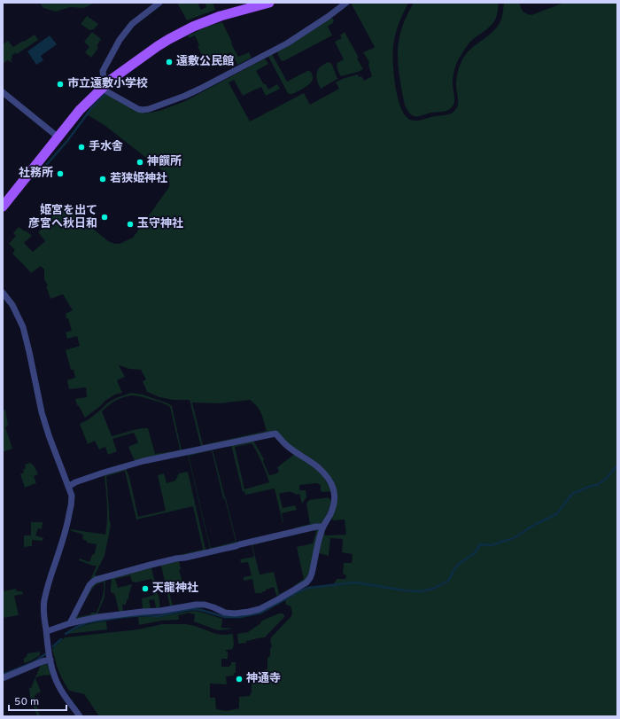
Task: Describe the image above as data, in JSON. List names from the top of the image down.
{
  "places": [
    "遠敷公民館",
    "市立遠敷小学校",
    "手水舎",
    "神饌所",
    "社務所",
    "若狭姫神社",
    "姫宮を出て 彦宮へ秋日和",
    "玉守神社",
    "天龍神社",
    "神通寺"
  ],
  "scale_bar": "50 m"
}
